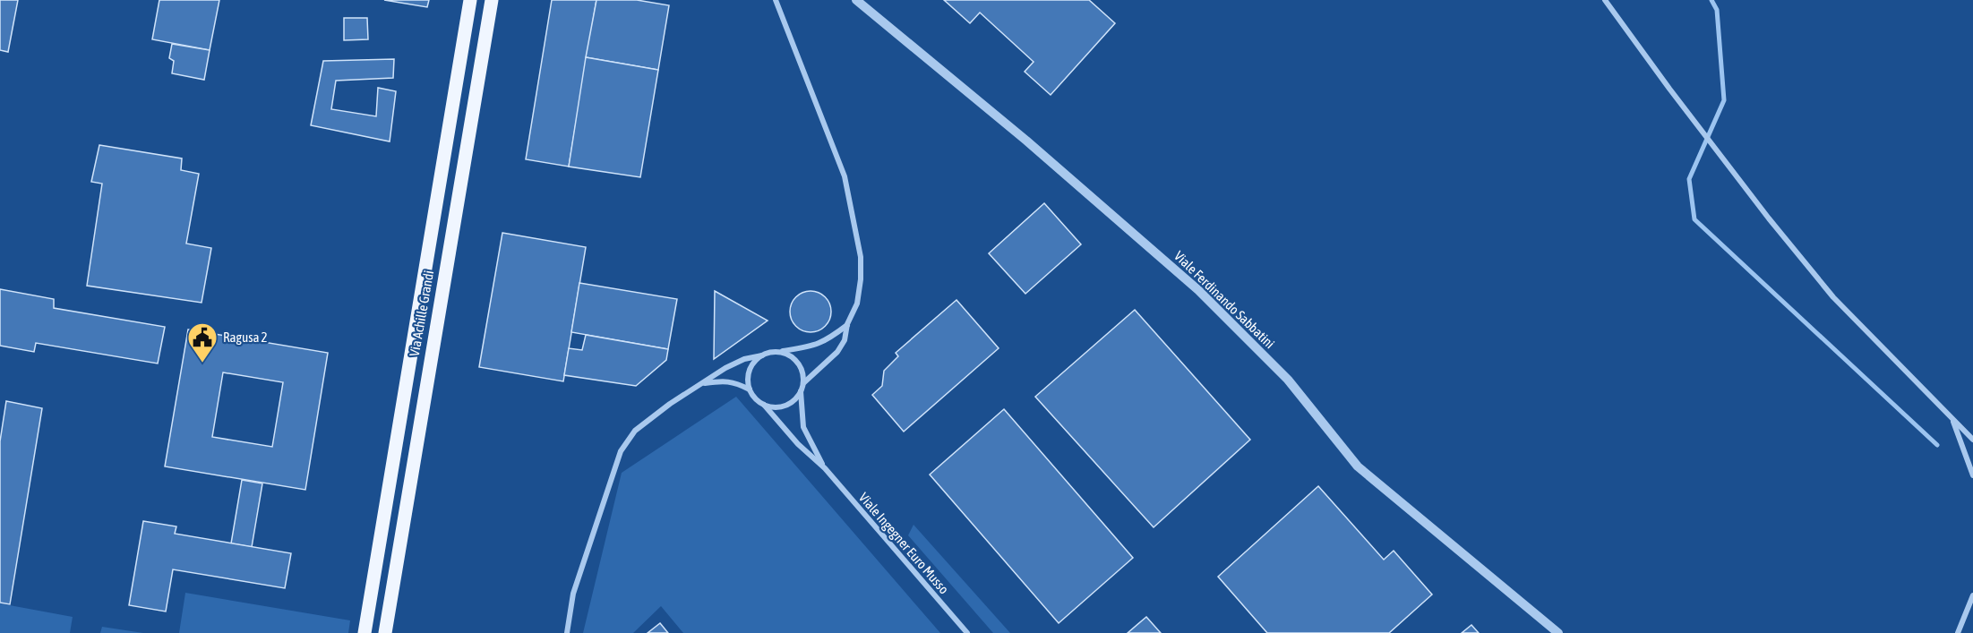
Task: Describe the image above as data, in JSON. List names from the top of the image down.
{
  "streets": {
    "main road": ["Via Achille Grandi"],
    "street": ["Viale Ferdinando Sabbatini", "Viale Ingegner Euro Musso"]
  },
  "places": {
    "public building": ["Ragusa 2"]
  }
}
